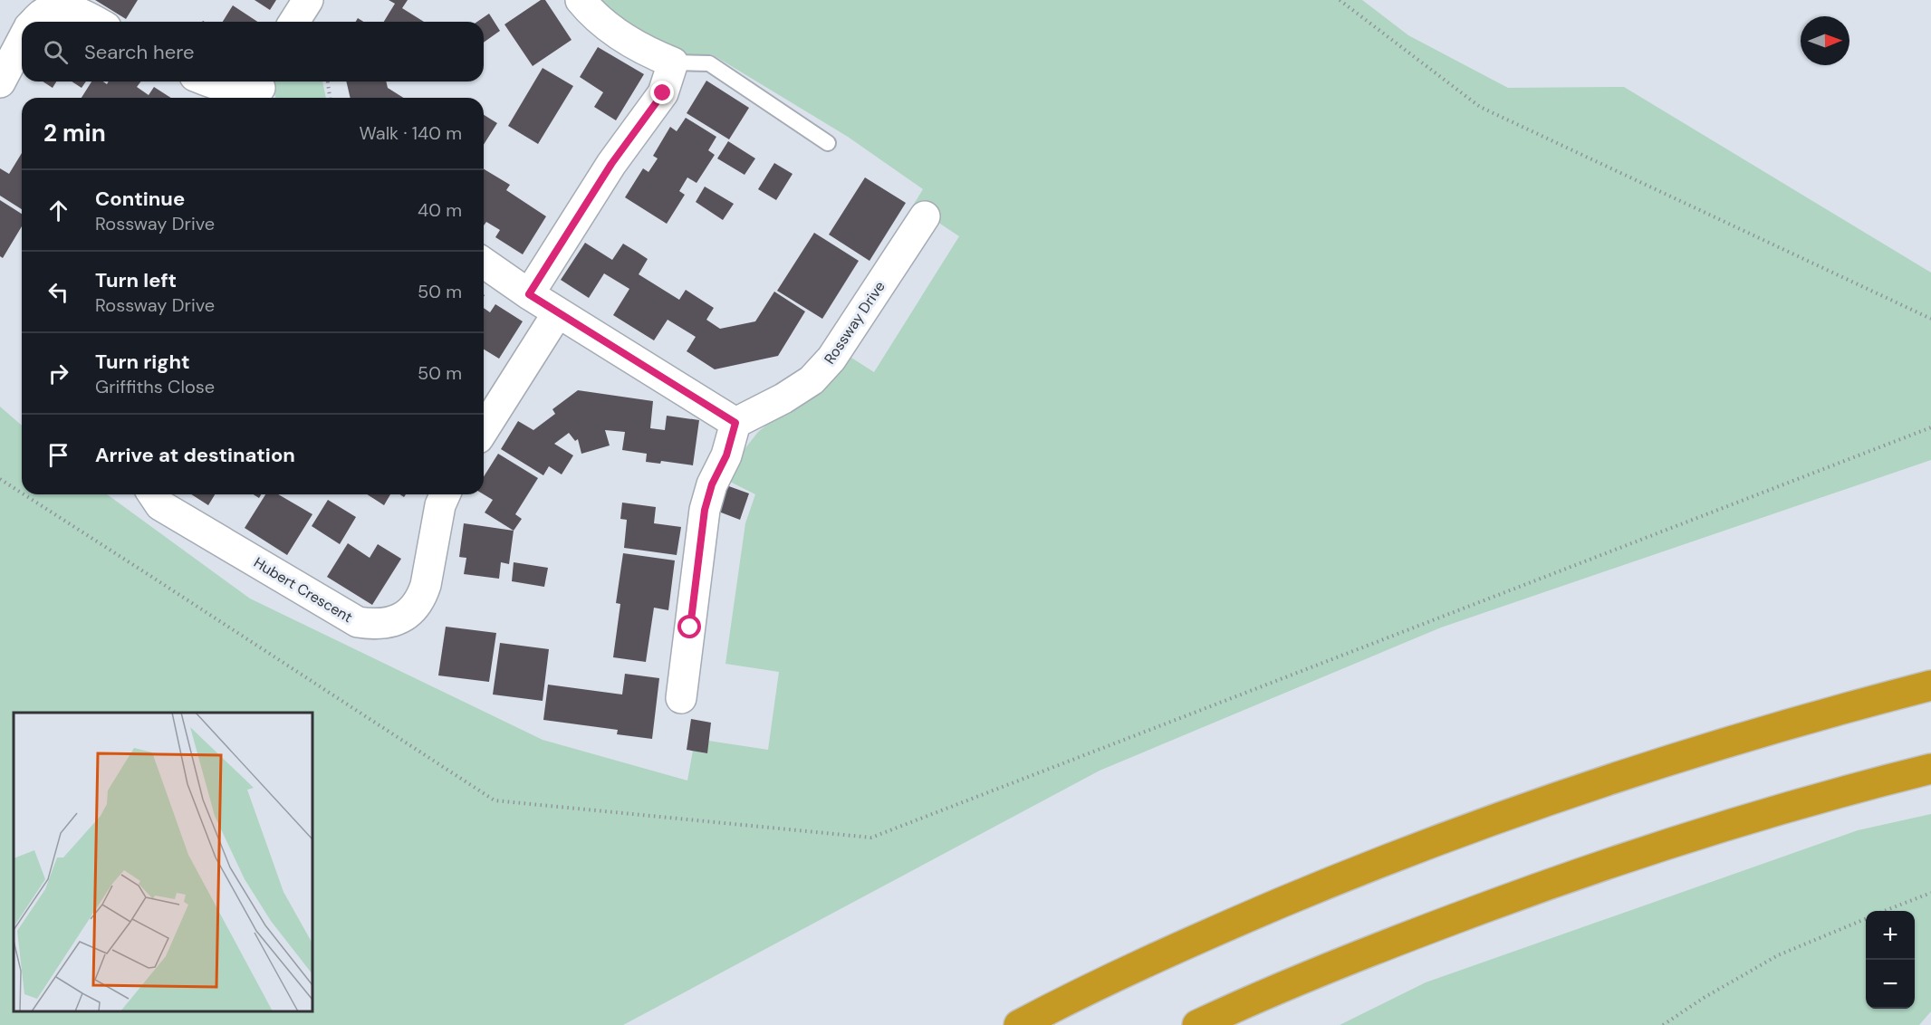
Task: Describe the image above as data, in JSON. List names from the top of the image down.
{
  "streets": {
    "street": ["Rossway Drive", "Hubert Crescent"]
  },
  "north": "right",
  "page": {
    "search": "Search here",
    "heading": ["2 min", "Walk · 140 m"],
    "list": [
      ["Continue", "Rossway Drive", "40 m"],
      ["Turn left", "Rossway Drive", "50 m"],
      ["Turn right", "Griffiths Close", "50 m"],
      "Arrive at destination"
    ],
    "map_buttons": ["+", "−"]
  }
}
